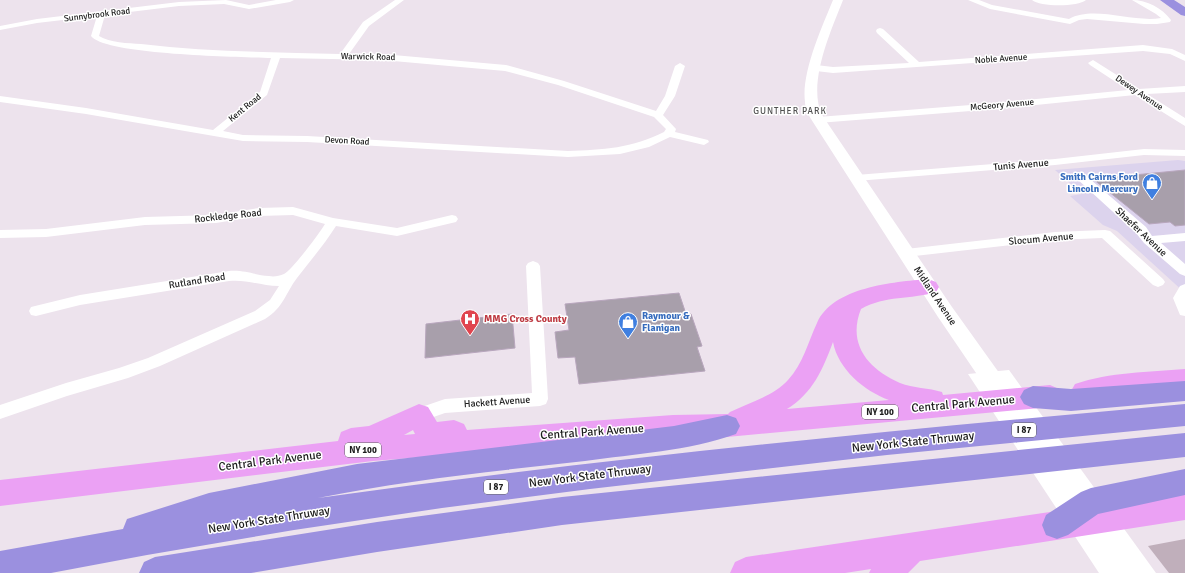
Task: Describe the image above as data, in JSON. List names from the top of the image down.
{
  "streets": {
    "highway": ["I 87", "New York State Thruway"],
    "main road": ["Central Park Avenue", "NY 100"],
    "street": [
      "Sunnybrook Road",
      "Warwick Road",
      "Noble Avenue",
      "Dewey Avenue",
      "McGeory Avenue",
      "Kent Road",
      "Devon Road",
      "Tunis Avenue",
      "Rockledge Road",
      "Shaefer Avenue",
      "Slocum Avenue",
      "Rutland Road",
      "Midland Avenue",
      "Hackett Avenue"
    ]
  },
  "crossings": [
    ["Sunnybrook Road", "Warwick Road"],
    ["Warwick Road", "Kent Road"],
    ["Noble Avenue", "Midland Avenue"],
    ["Dewey Avenue", "McGeory Avenue"],
    ["McGeory Avenue", "Midland Avenue"],
    ["Kent Road", "Devon Road"],
    ["Tunis Avenue", "Midland Avenue"],
    ["Slocum Avenue", "Midland Avenue"]
  ],
  "districts": ["GUNTHER PARK"],
  "places": {
    "shop": ["Smith Cairns Ford Lincoln Mercury", "Raymour & Flanigan"],
    "hospital": ["MMG Cross County"]
  }
}
